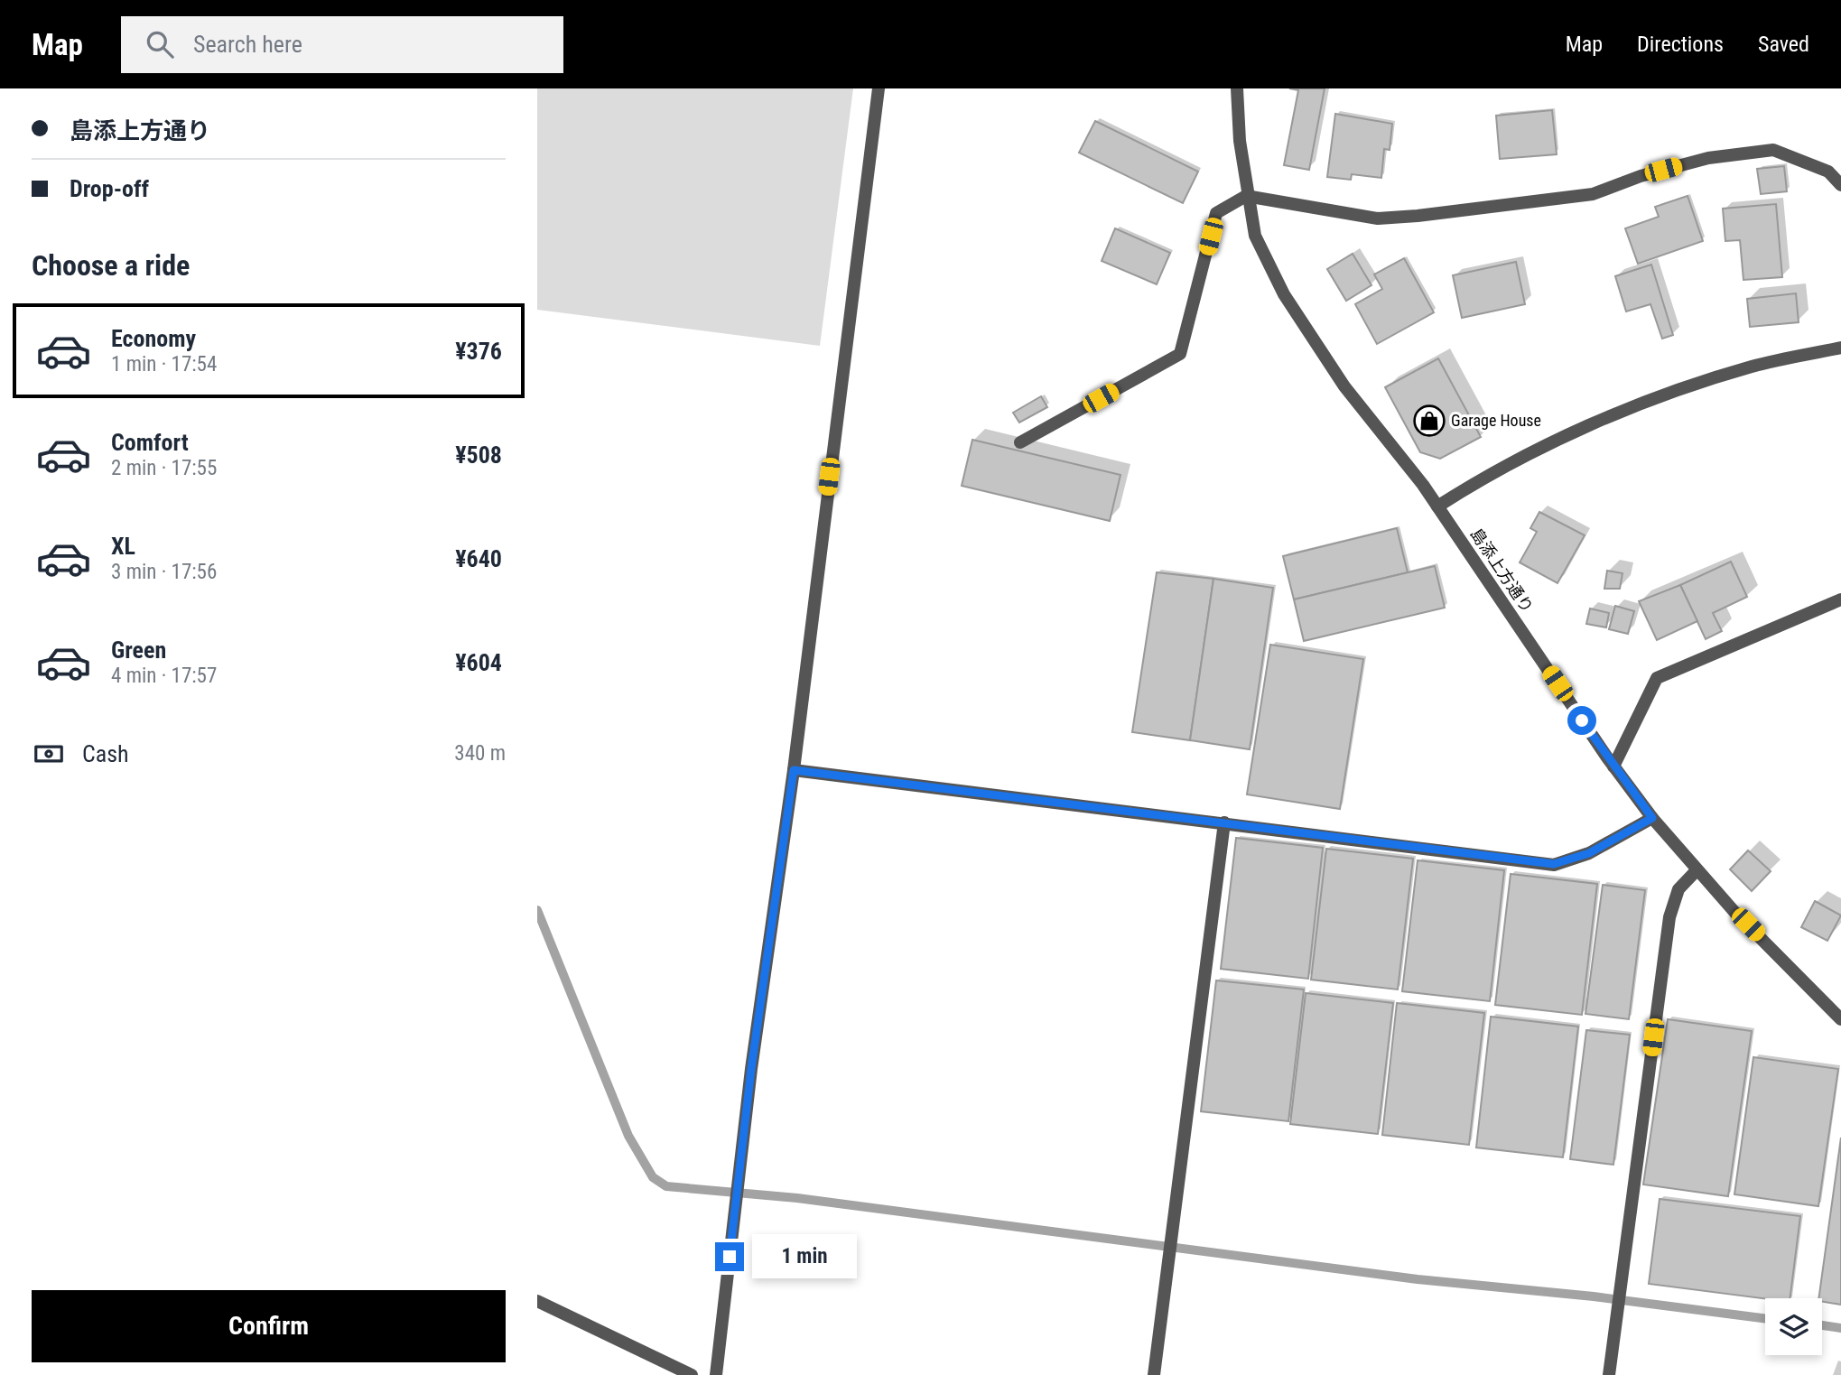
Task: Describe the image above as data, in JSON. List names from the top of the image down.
{
  "streets": {
    "street": ["島添上方通り"]
  },
  "places": {
    "shop": ["Garage House"]
  },
  "page": {
    "header": "Map",
    "search": "Search here",
    "nav": ["Map", "Directions", "Saved"],
    "banner": ["島添上方通り", "Drop-off"],
    "heading": "Choose a ride",
    "list": [
      {
        "name": "Economy",
        "note": "1 min · 17:54",
        "value": "¥376"
      },
      {
        "name": "Comfort",
        "note": "2 min · 17:55",
        "value": "¥508"
      },
      {
        "name": "XL",
        "note": "3 min · 17:56",
        "value": "¥640"
      },
      {
        "name": "Green",
        "note": "4 min · 17:57",
        "value": "¥604"
      }
    ],
    "pay": ["Cash", "340 m"],
    "bubble": "1 min",
    "buttons": "Confirm"
  }
}
